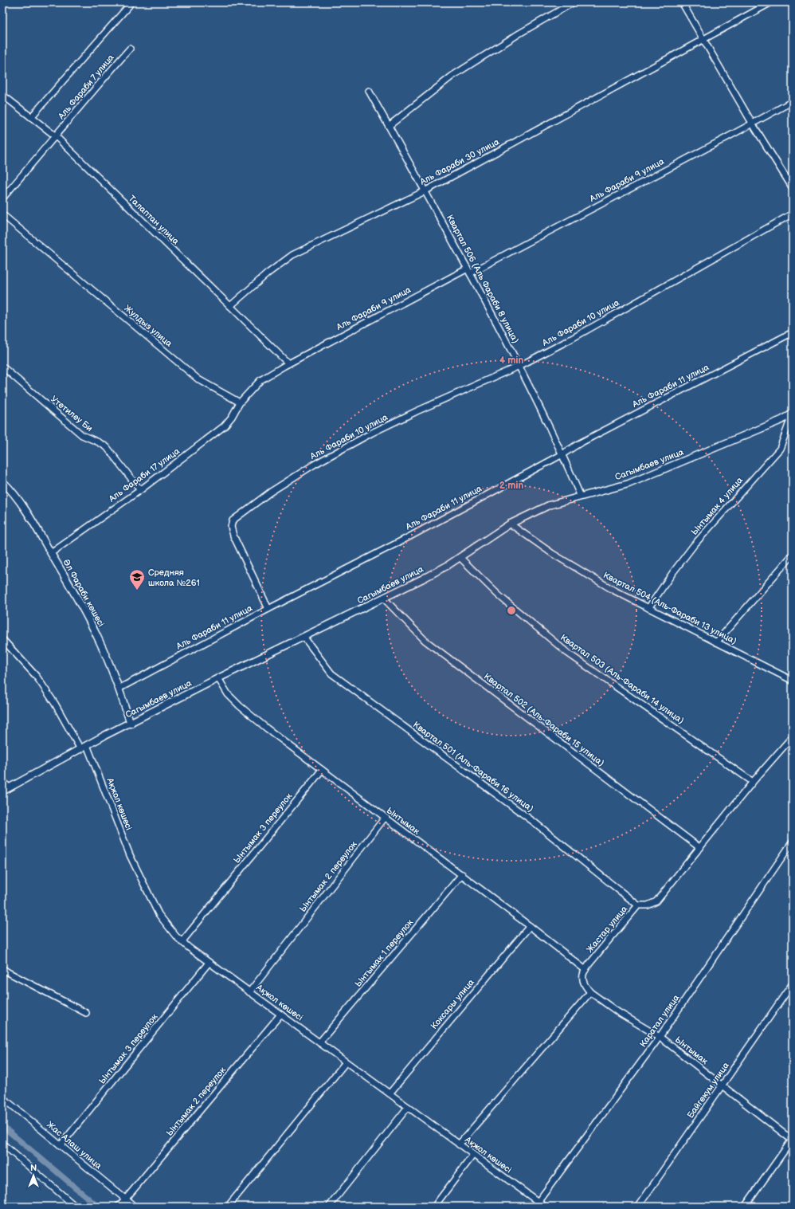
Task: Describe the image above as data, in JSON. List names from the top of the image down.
{
  "streets": {
    "street": [
      "Аль Фараби 7 улица",
      "Аль Фараби 30 улица",
      "Аль Фараби 9 улица",
      "Талаптан улица",
      "Квартал 506 (Аль Фараби 8 улица)",
      "Аль Фараби 10 улица",
      "Жулдыз улица",
      "Аль Фараби 11 улица",
      "Утетилеу Би",
      "Сагымбаев улица",
      "Аль Фараби 17 улица",
      "Ынтымак 4 улица",
      "Әл Фараби көшесі",
      "Квартал 504 (Аль-Фараби 13 улица)",
      "Квартал 503 (Аль-Фараби 14 улица)",
      "Квартал 502 (Аль-Фараби 15 улица)",
      "Квартал 501 (Аль-Фараби 16 улица)",
      "Ақжол көшесі",
      "Ынтымак",
      "Ынтымак 3 переулок",
      "Ынтымак 2 переулок",
      "Жастар улица",
      "Ынтымак 1 переулок",
      "Коксары улица",
      "Каратал улица",
      "Байгекум улица",
      "Жас Алаш улица"
    ]
  },
  "crossings": [
    ["Аль Фараби 7 улица", "Талаптан улица"],
    ["Аль Фараби 30 улица", "Талаптан улица"],
    ["Аль Фараби 30 улица", "Квартал 506 (Аль Фараби 8 улица)"],
    ["Аль Фараби 9 улица", "Талаптан улица"],
    ["Аль Фараби 9 улица", "Квартал 506 (Аль Фараби 8 улица)"],
    ["Квартал 506 (Аль Фараби 8 улица)", "Аль Фараби 10 улица"],
    ["Квартал 506 (Аль Фараби 8 улица)", "Аль Фараби 11 улица"],
    ["Квартал 506 (Аль Фараби 8 улица)", "Сагымбаев улица"],
    ["Аль Фараби 10 улица", "Аль Фараби 11 улица"],
    ["Жулдыз улица", "Аль Фараби 17 улица"],
    ["Аль Фараби 11 улица", "Әл Фараби көшесі"],
    ["Утетилеу Би", "Аль Фараби 17 улица"],
    ["Сагымбаев улица", "Ынтымак 4 улица"],
    ["Сагымбаев улица", "Әл Фараби көшесі"],
    ["Сагымбаев улица", "Квартал 504 (Аль-Фараби 13 улица)"],
    ["Сагымбаев улица", "Квартал 503 (Аль-Фараби 14 улица)"],
    ["Сагымбаев улица", "Квартал 502 (Аль-Фараби 15 улица)"],
    ["Сагымбаев улица", "Квартал 501 (Аль-Фараби 16 улица)"],
    ["Сагымбаев улица", "Ақжол көшесі"],
    ["Сагымбаев улица", "Ынтымак"],
    ["Аль Фараби 17 улица", "Әл Фараби көшесі"],
    ["Ынтымак 4 улица", "Квартал 504 (Аль-Фараби 13 улица)"],
    ["Квартал 503 (Аль-Фараби 14 улица)", "Жастар улица"],
    ["Квартал 502 (Аль-Фараби 15 улица)", "Жастар улица"],
    ["Квартал 501 (Аль-Фараби 16 улица)", "Жастар улица"],
    ["Ақжол көшесі", "Ынтымак 3 переулок"],
    ["Ақжол көшесі", "Ынтымак 2 переулок"],
    ["Ақжол көшесі", "Ынтымак 1 переулок"],
    ["Ақжол көшесі", "Коксары улица"],
    ["Ақжол көшесі", "Каратал улица"],
    ["Ынтымак", "Ынтымак 3 переулок"],
    ["Ынтымак", "Ынтымак 2 переулок"],
    ["Ынтымак", "Жастар улица"],
    ["Ынтымак", "Ынтымак 1 переулок"],
    ["Ынтымак", "Коксары улица"],
    ["Ынтымак", "Каратал улица"],
    ["Ынтымак", "Байгекум улица"],
    ["Ынтымак 3 переулок", "Жас Алаш улица"],
    ["Ынтымак 2 переулок", "Жас Алаш улица"]
  ],
  "places": {
    "school or university": ["Средняя школа №261"]
  },
  "north": "top",
  "rings": ["4 min", "2 min"]
}
